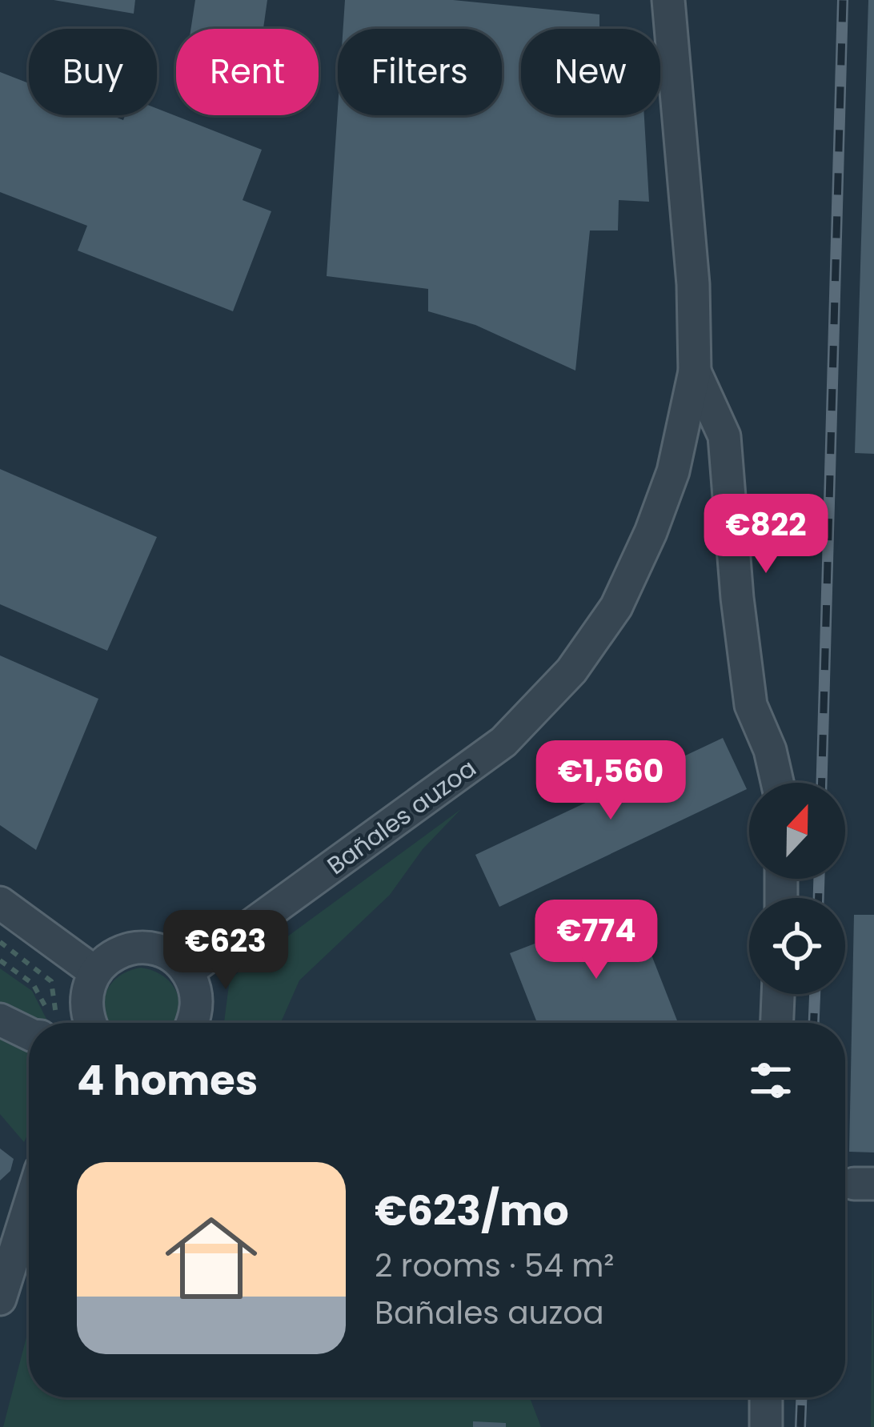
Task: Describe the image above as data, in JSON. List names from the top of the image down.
{
  "streets": {
    "street": ["Bañales auzoa"]
  },
  "north": "top",
  "page": {
    "chip": [
      "Buy",
      "Rent",
      "Filters",
      "New"
    ],
    "price": [
      "€822",
      "€1,560",
      "€774",
      "€623"
    ],
    "heading": "4 homes",
    "list": [
      {
        "name": "€623/mo",
        "note": "2 rooms · 54 m² · Bañales auzoa"
      }
    ]
  }
}
